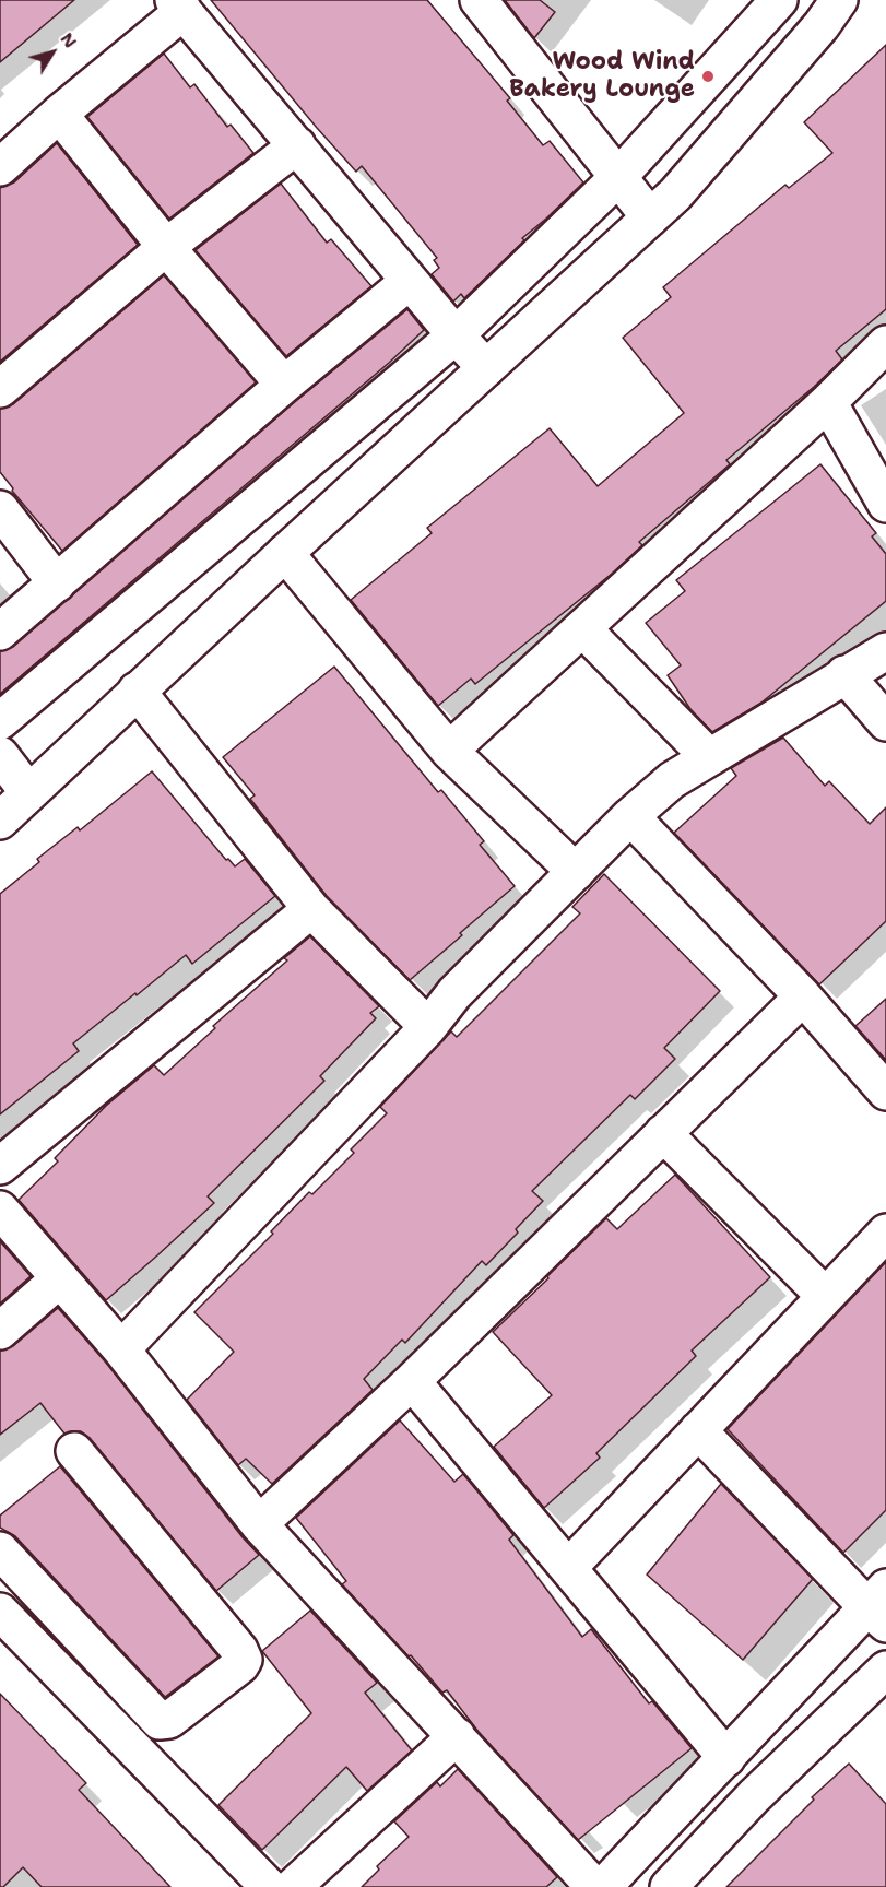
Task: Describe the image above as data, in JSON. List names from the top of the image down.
{
  "places": ["Wood Wind Bakery Lounge"],
  "north": "top right"
}
